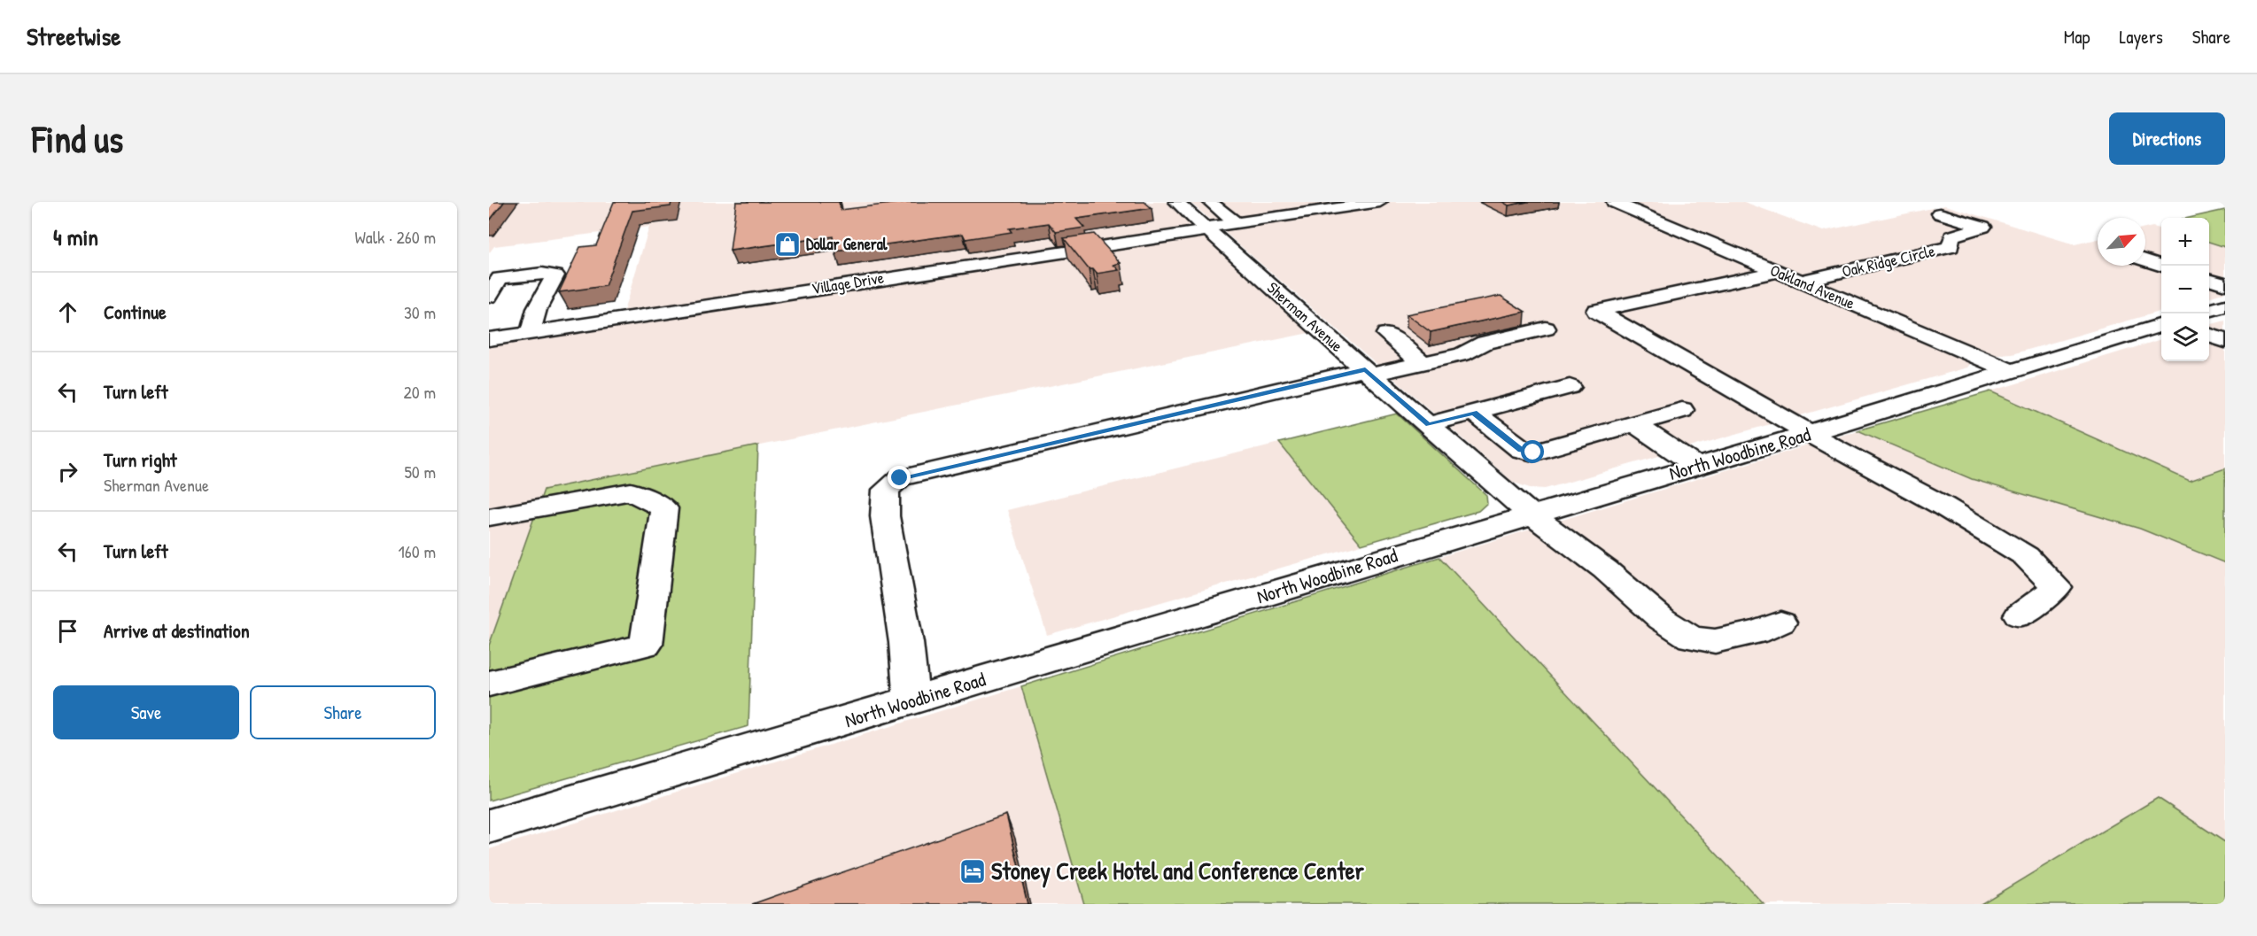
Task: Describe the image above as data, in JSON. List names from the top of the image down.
{
  "streets": {
    "street": [
      "Oak Ridge Circle",
      "Village Drive",
      "Oakland Avenue",
      "Sherman Avenue",
      "North Woodbine Road"
    ]
  },
  "crossings": [
    ["Oak Ridge Circle", "Oakland Avenue"],
    ["Village Drive", "Sherman Avenue"],
    ["Oakland Avenue", "North Woodbine Road"],
    ["Sherman Avenue", "North Woodbine Road"]
  ],
  "places": {
    "shop": ["Dollar General"],
    "hotel": ["Stoney Creek Hotel and Conference Center"]
  },
  "north": "top right",
  "page": {
    "header": "Streetwise",
    "nav": ["Map", "Layers", "Share"],
    "buttons": [
      "Directions",
      ["Save", "Share"]
    ],
    "title": "Find us",
    "heading": ["4 min", "Walk · 260 m"],
    "map_buttons": ["+", "−"],
    "list": [
      ["Continue", "30 m"],
      ["Turn left", "20 m"],
      ["Turn right", "Sherman Avenue", "50 m"],
      ["Turn left", "160 m"],
      "Arrive at destination"
    ]
  }
}
